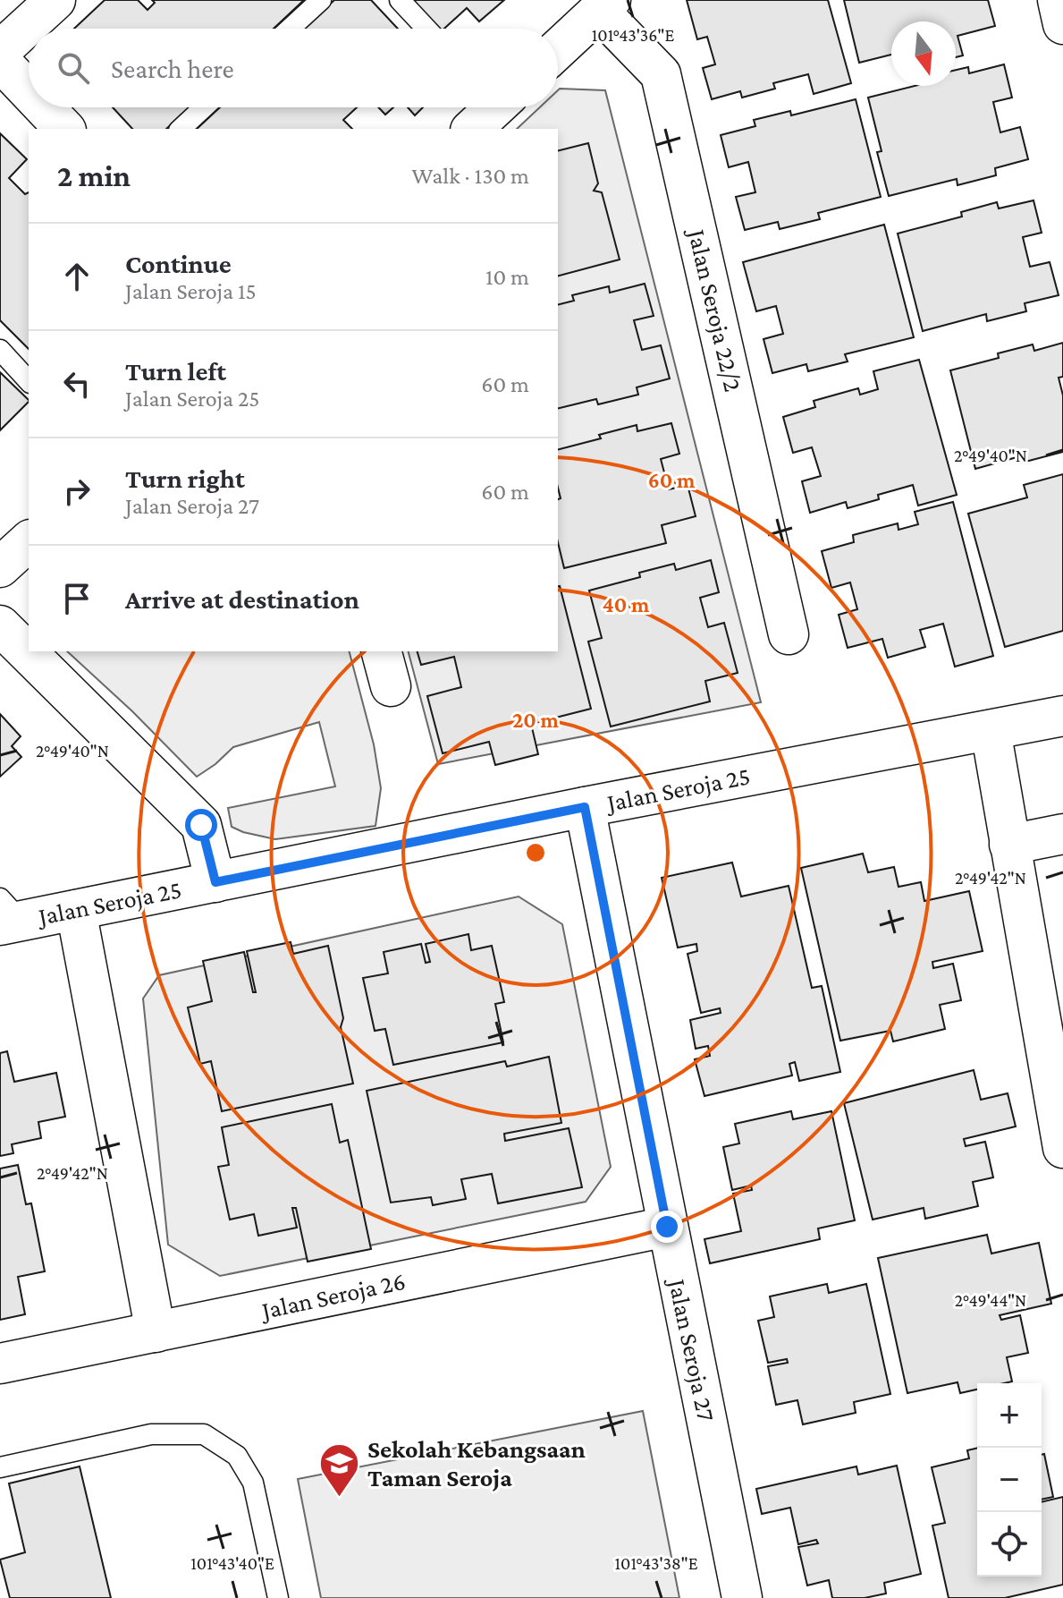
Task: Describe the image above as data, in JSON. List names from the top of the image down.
{
  "streets": {
    "street": [
      "Jalan Seroja 22/2",
      "Jalan Seroja 25",
      "Jalan Seroja 26",
      "Jalan Seroja 27"
    ]
  },
  "crossings": [
    ["Jalan Seroja 25", "Jalan Seroja 27"],
    ["Jalan Seroja 26", "Jalan Seroja 27"]
  ],
  "places": {
    "school or university": ["Sekolah Kebangsaan Taman Seroja"]
  },
  "north": "bottom",
  "page": {
    "search": "Search here",
    "heading": ["2 min", "Walk · 130 m"],
    "list": [
      ["Continue", "Jalan Seroja 15", "10 m"],
      ["Turn left", "Jalan Seroja 25", "60 m"],
      ["Turn right", "Jalan Seroja 27", "60 m"],
      "Arrive at destination"
    ],
    "map_buttons": ["+", "−"]
  },
  "coordinates": [
    "101°43'36\"E",
    "2°49'40\"N",
    "2°49'42\"N",
    "2°49'44\"N",
    "101°43'40\"E",
    "101°43'38\"E"
  ],
  "rings": ["60 m", "40 m", "20 m"]
}
